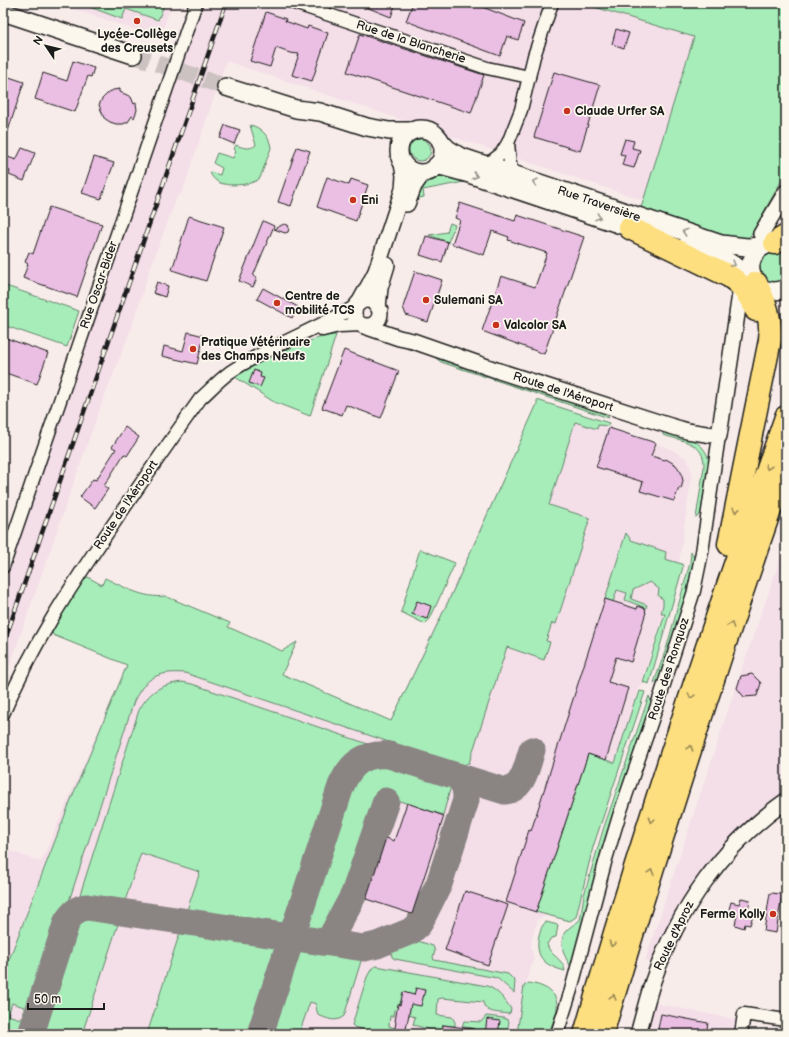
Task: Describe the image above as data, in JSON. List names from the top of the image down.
{
  "streets": {
    "main road": ["Rue Traversière"],
    "street": [
      "Rue de la Blancherie",
      "Rue Oscar-Bider",
      "Route de l'Aéroport",
      "Route des Ronquoz",
      "Route d'Aproz"
    ]
  },
  "crossings": [
    ["Rue Traversière", "Route des Ronquoz"],
    ["Route de l'Aéroport", "Route des Ronquoz"]
  ],
  "places": [
    "Lycée-Collège des Creusets",
    "Claude Urfer SA",
    "Eni",
    "Sulemani SA",
    "Centre de mobilité TCS",
    "Valcolor SA",
    "Pratique Vétérinaire des Champs Neufs",
    "Ferme Kolly"
  ],
  "scale_bar": "50 m",
  "north": "top left"
}
